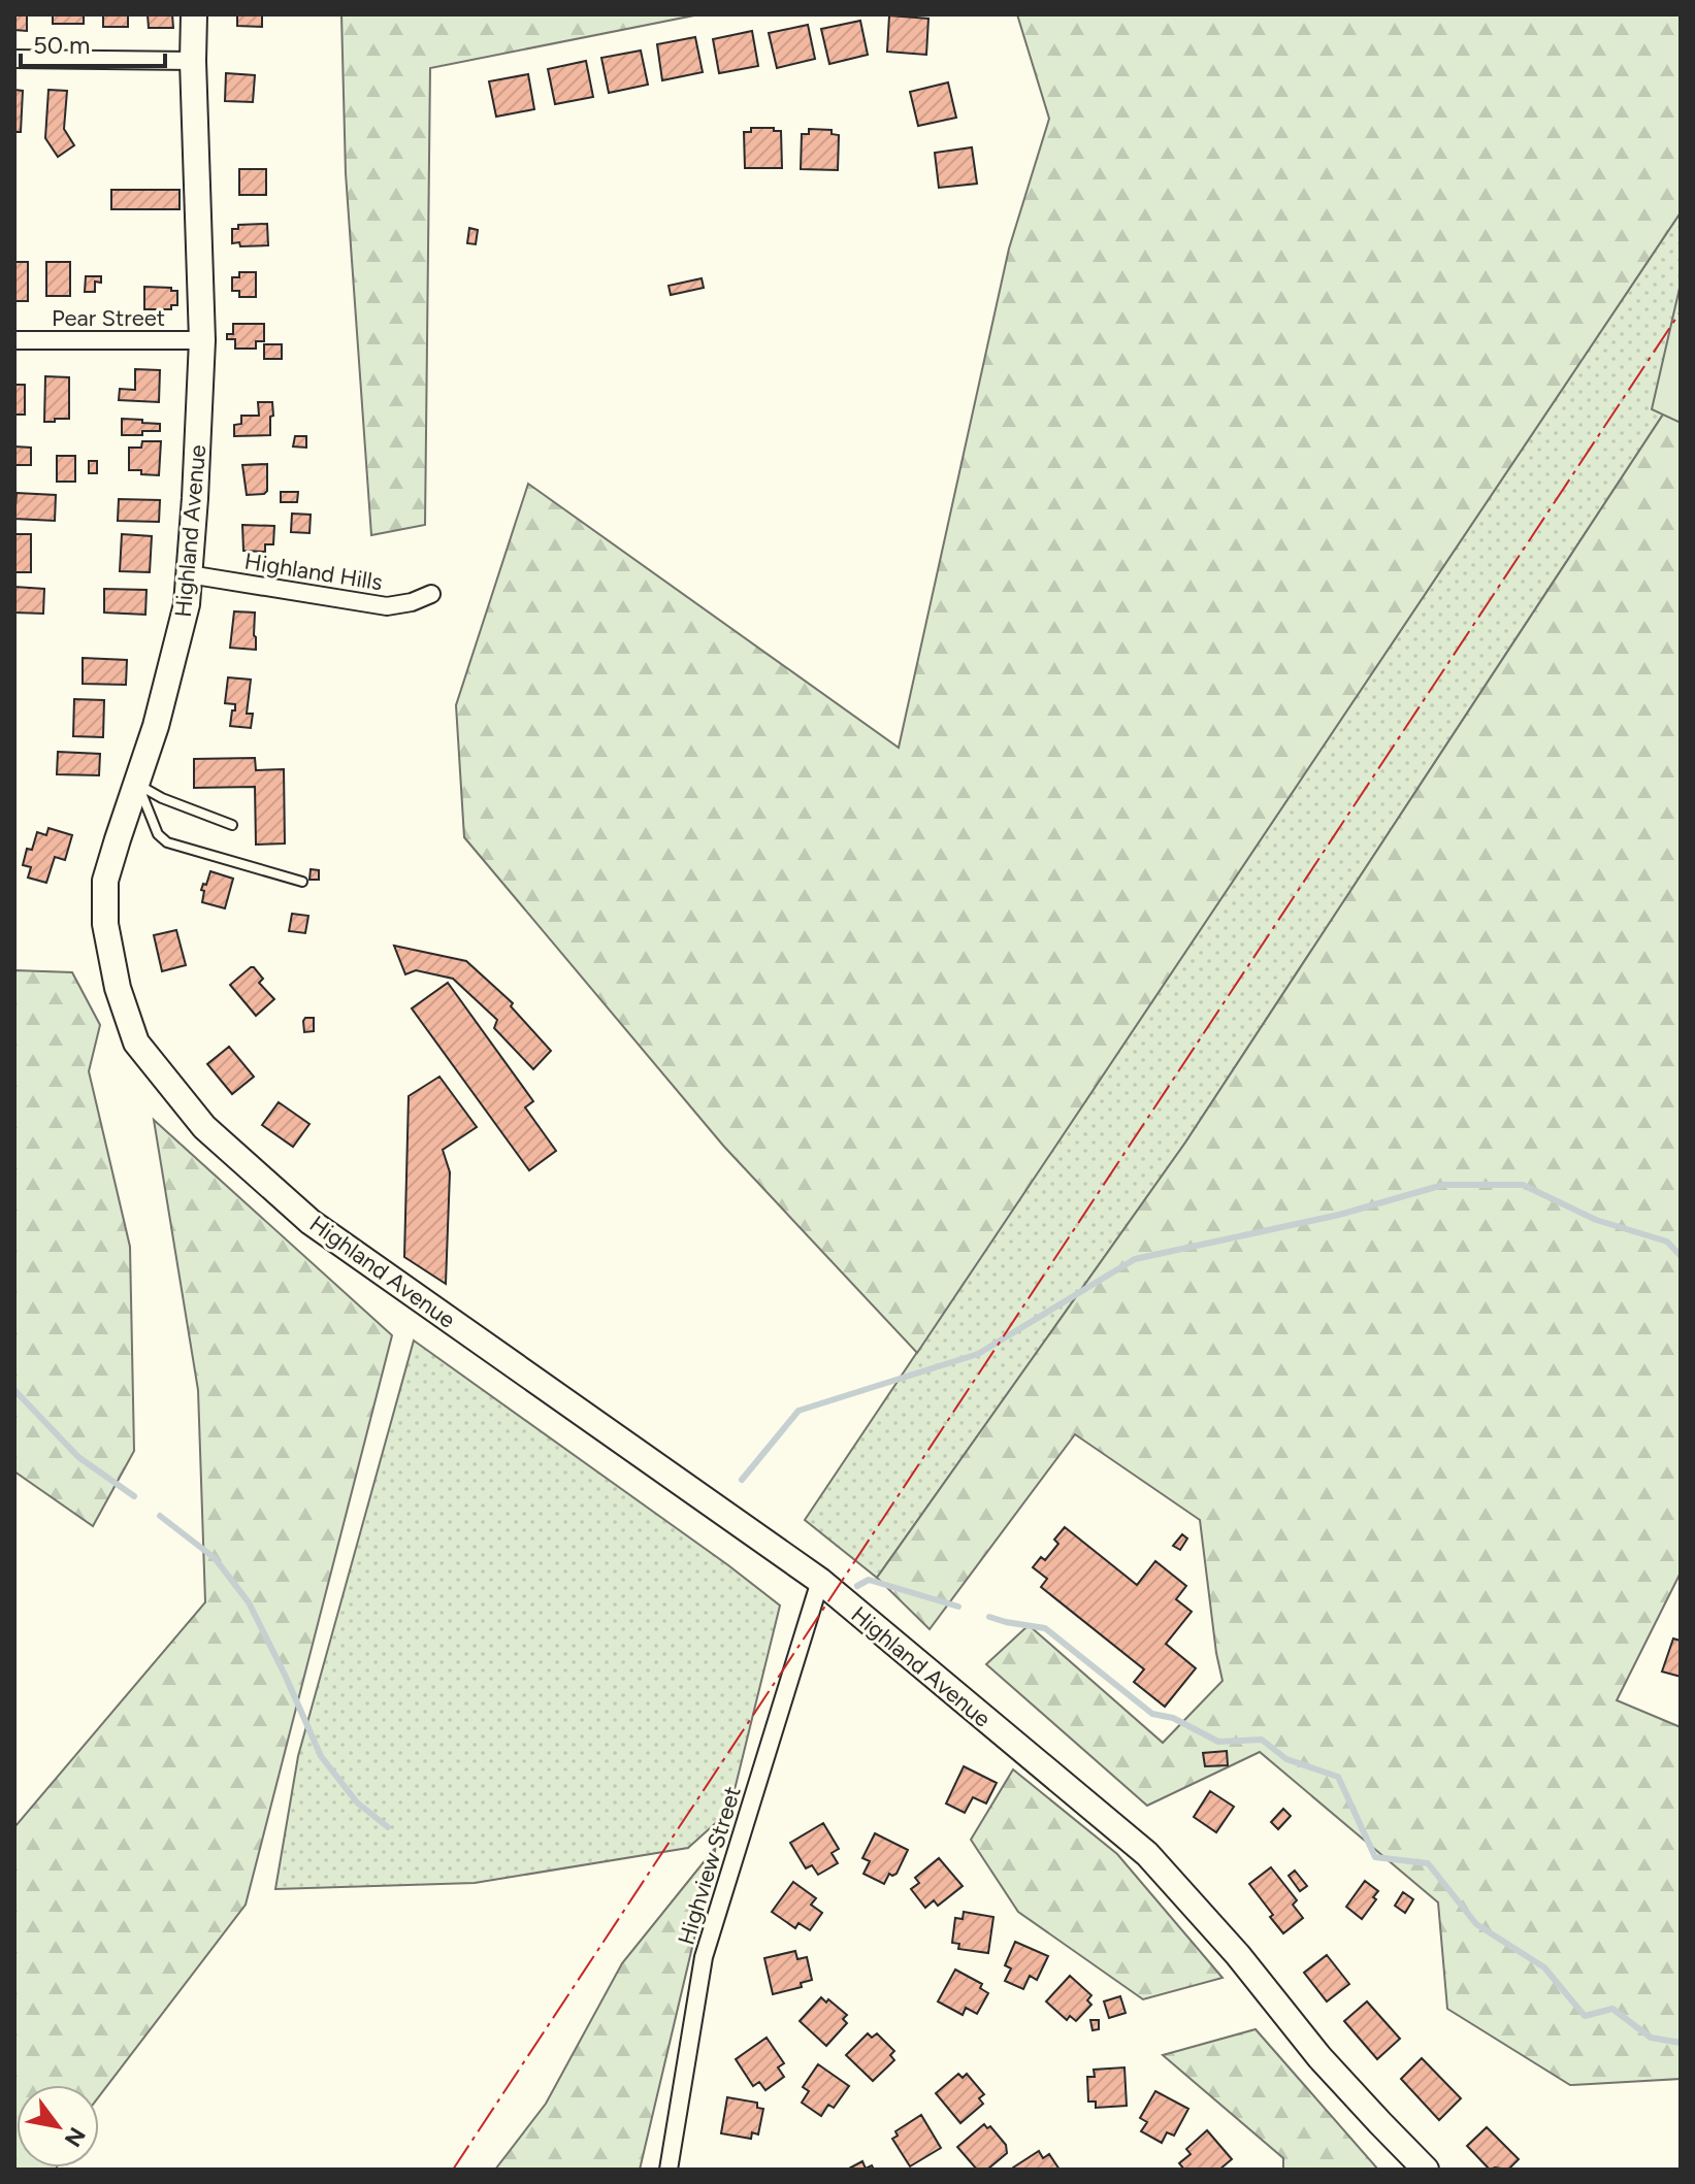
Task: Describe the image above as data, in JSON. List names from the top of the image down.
{
  "streets": {
    "main road": ["Highland Avenue"],
    "street": ["Pear Street", "Highland Hills", "Highview Street"]
  },
  "crossings": [
    ["Pear Street", "Highland Avenue"],
    ["Highland Avenue", "Highland Hills"],
    ["Highland Avenue", "Highview Street"]
  ],
  "scale_bar": "50 m",
  "north": "bottom right"
}
